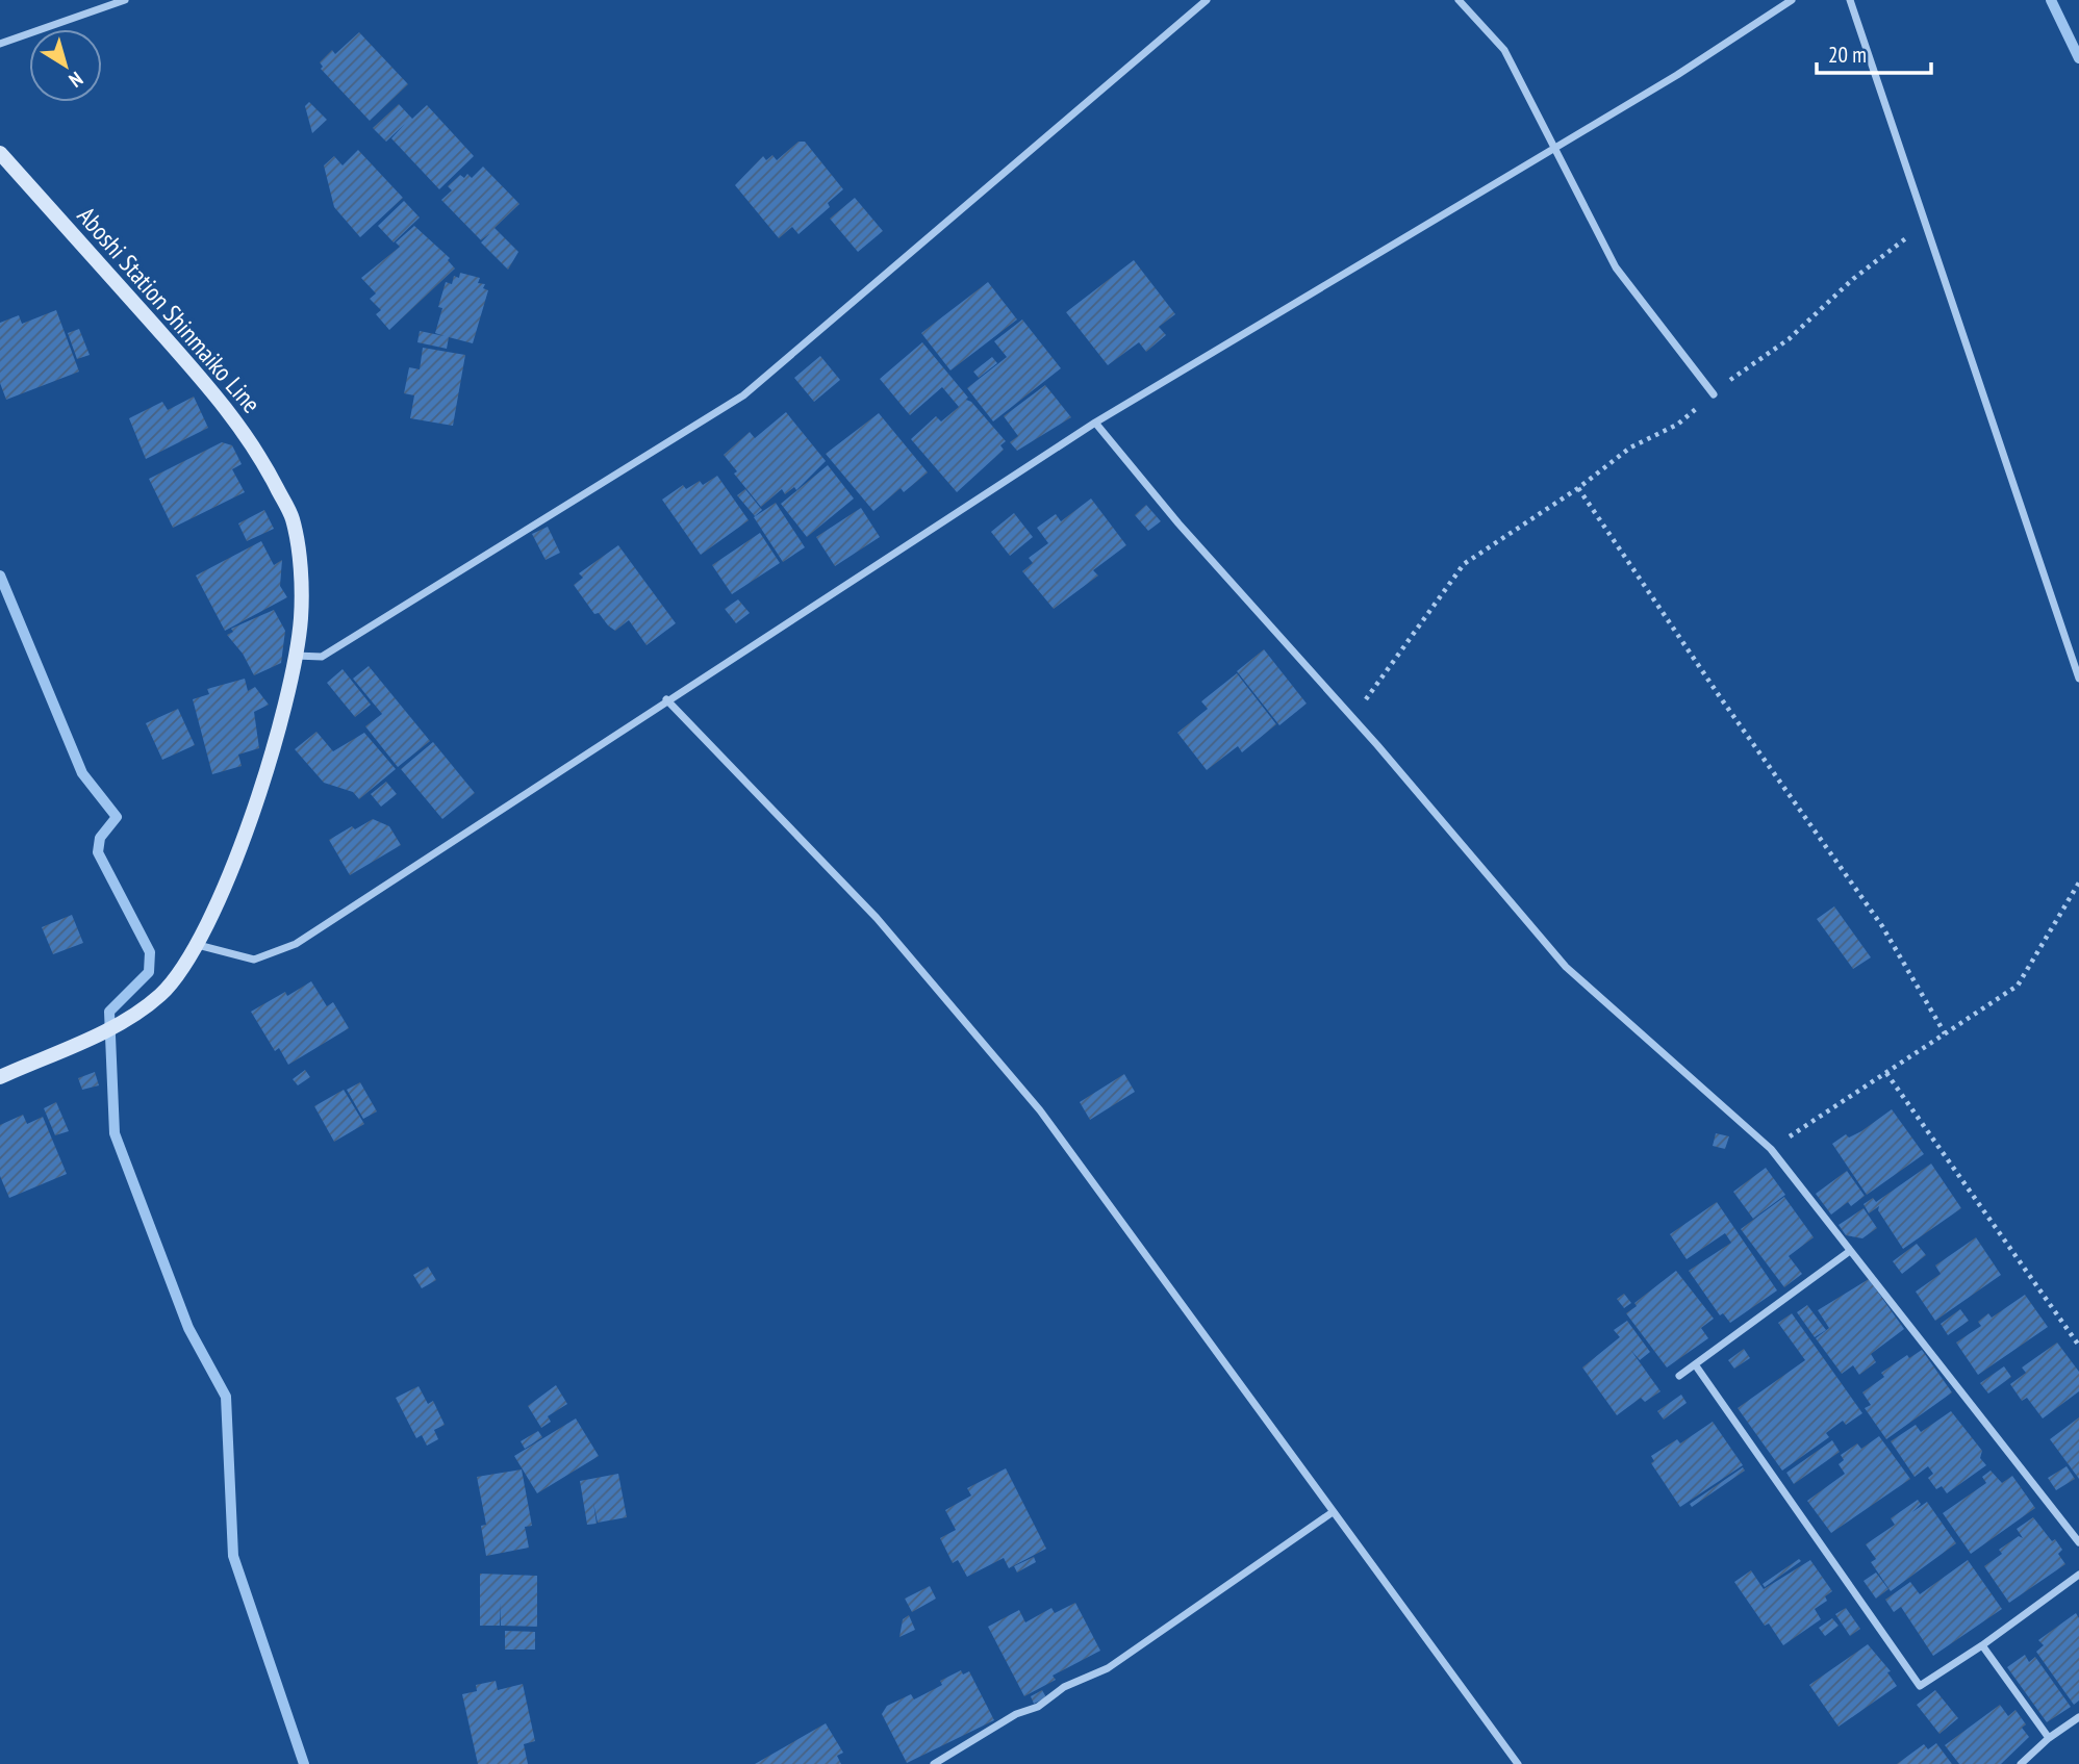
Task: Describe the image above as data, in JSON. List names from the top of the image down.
{
  "streets": {
    "main road": ["Aboshi Station Shinmaiko Line"]
  },
  "scale_bar": "20 m",
  "north": "bottom right"
}
